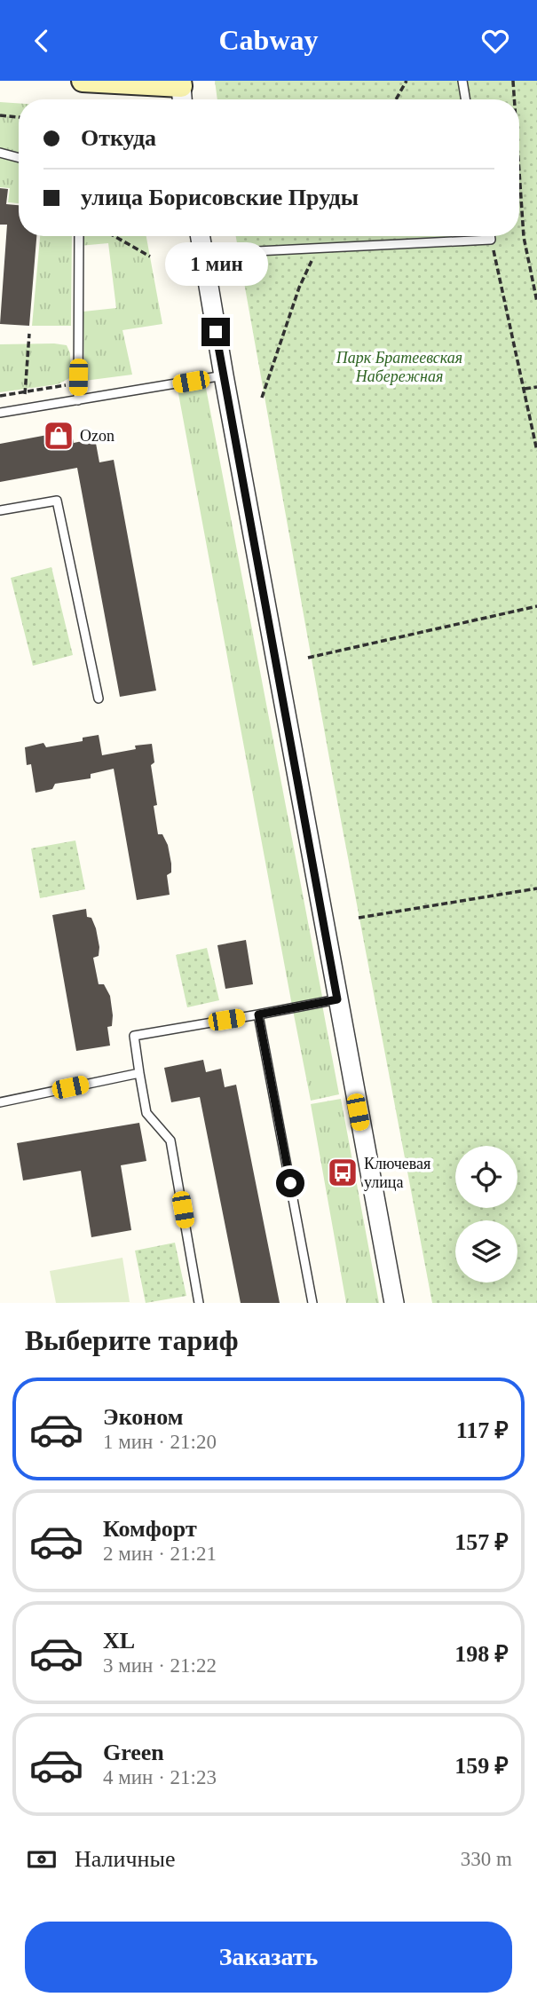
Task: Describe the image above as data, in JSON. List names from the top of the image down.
{
  "parks": ["Парк Братеевская Набережная"],
  "places": {
    "shop": ["Ozon"],
    "bus stop": ["Ключевая улица"]
  },
  "page": {
    "header": "Cabway",
    "banner": ["Откуда", "улица Борисовские Пруды"],
    "bubble": "1 мин",
    "heading": "Выберите тариф",
    "list": [
      {
        "name": "Эконом",
        "note": "1 мин · 21:20",
        "value": "117 ₽"
      },
      {
        "name": "Комфорт",
        "note": "2 мин · 21:21",
        "value": "157 ₽"
      },
      {
        "name": "XL",
        "note": "3 мин · 21:22",
        "value": "198 ₽"
      },
      {
        "name": "Green",
        "note": "4 мин · 21:23",
        "value": "159 ₽"
      }
    ],
    "pay": ["Наличные", "330 m"],
    "buttons": "Заказать"
  }
}
